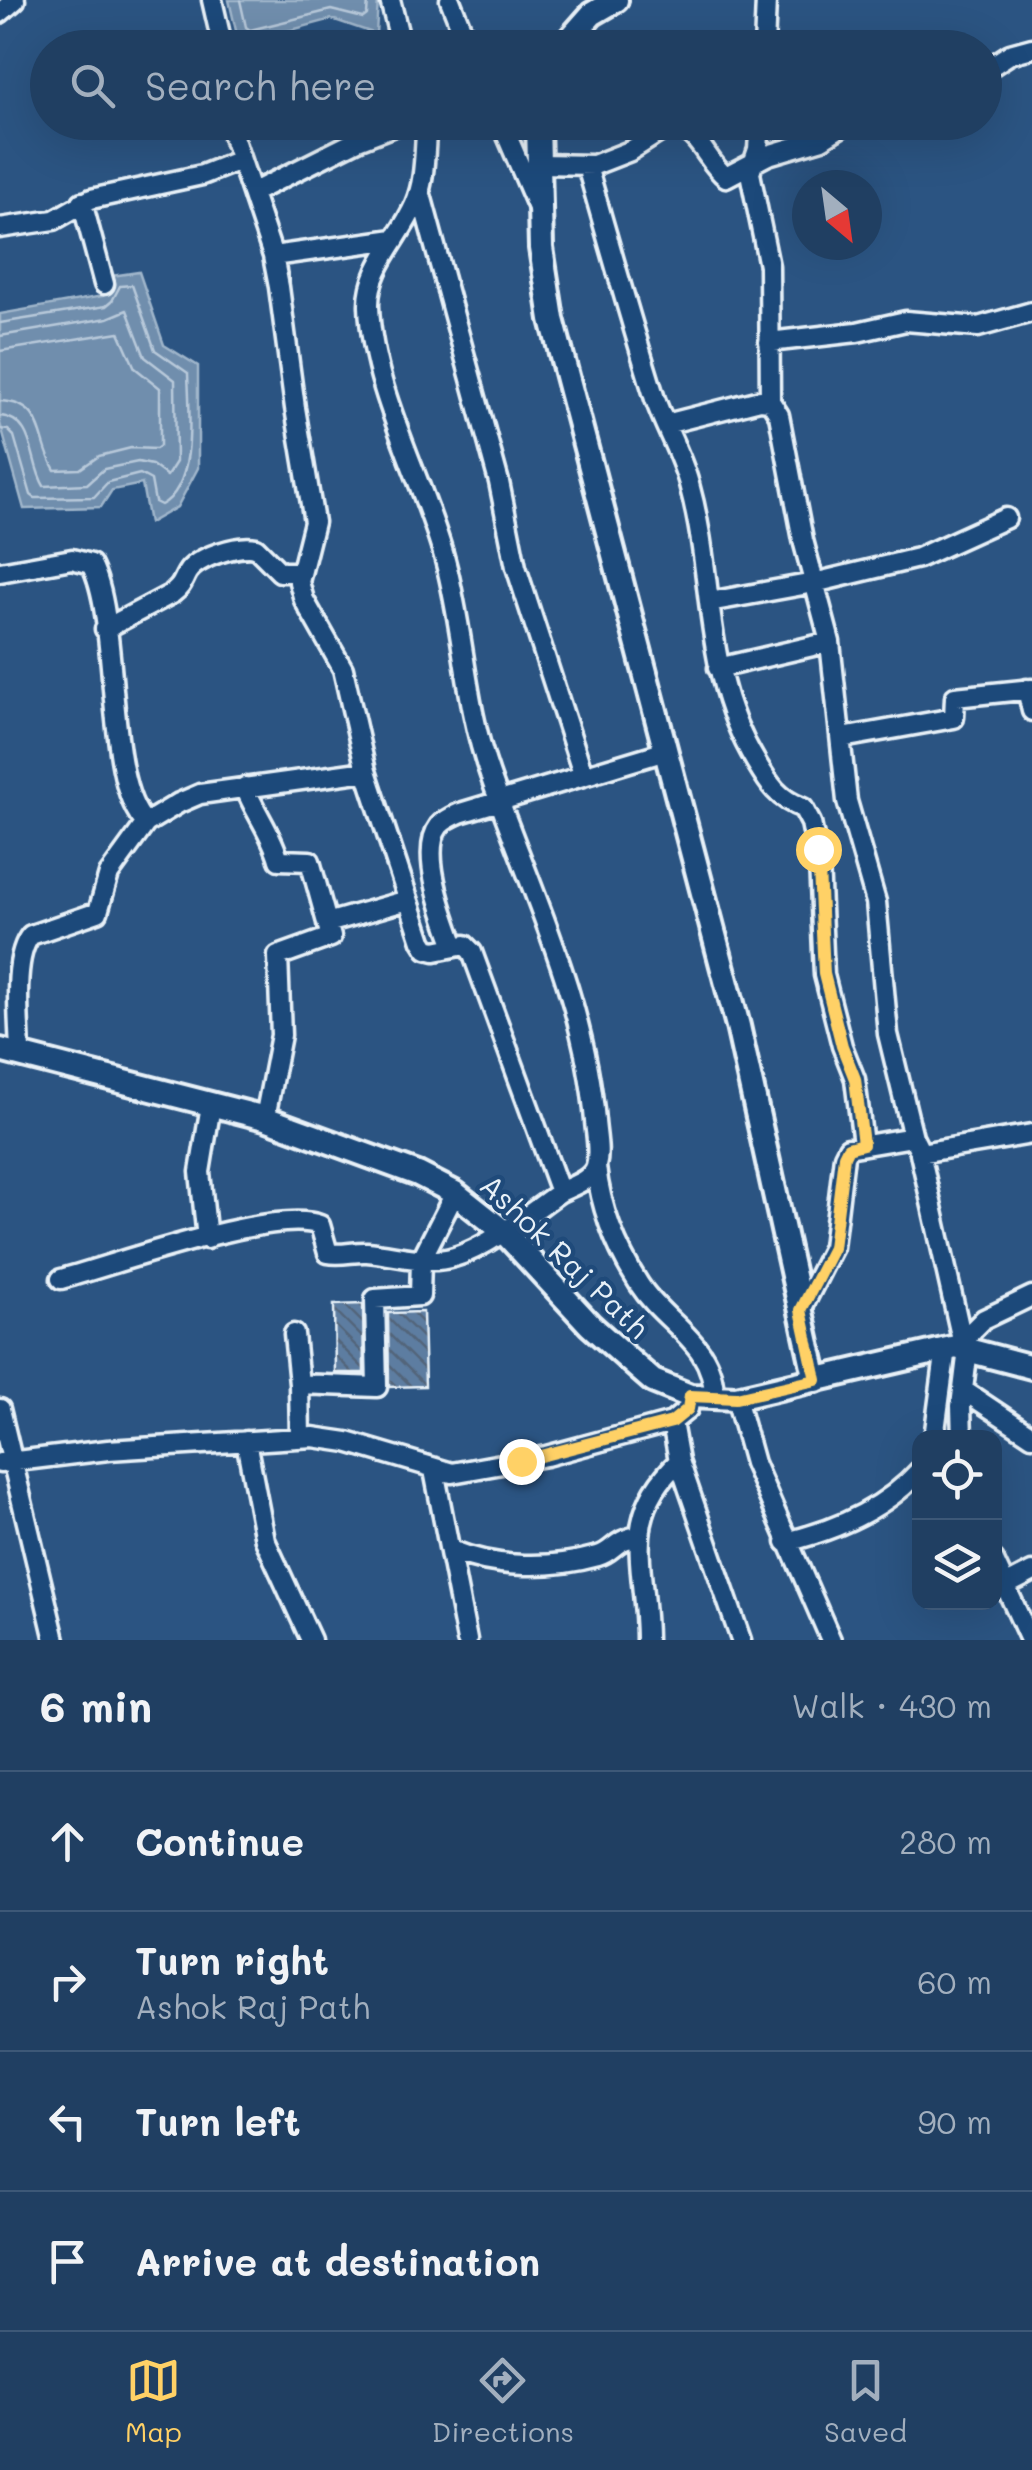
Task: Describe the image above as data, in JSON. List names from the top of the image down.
{
  "streets": {
    "main road": ["Ashok Raj Path"]
  },
  "north": "bottom right",
  "page": {
    "search": "Search here",
    "heading": ["6 min", "Walk · 430 m"],
    "list": [
      ["Continue", "280 m"],
      ["Turn right", "Ashok Raj Path", "60 m"],
      ["Turn left", "90 m"],
      "Arrive at destination"
    ],
    "nav": ["Map", "Directions", "Saved"]
  }
}
